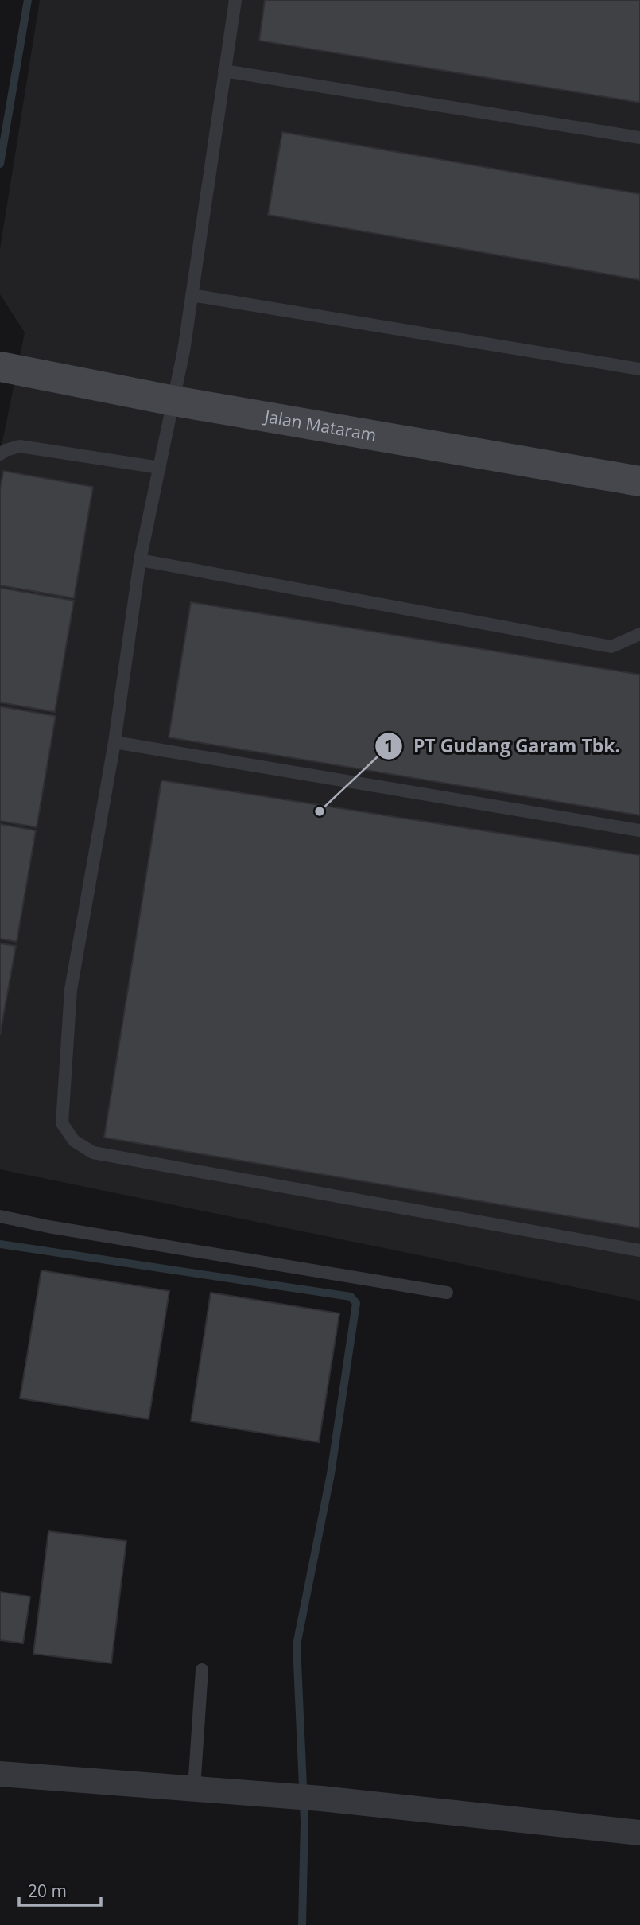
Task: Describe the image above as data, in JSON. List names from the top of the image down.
{
  "streets": {
    "main road": ["Jalan Mataram"]
  },
  "places": ["PT Gudang Garam Tbk."],
  "scale_bar": "20 m"
}
